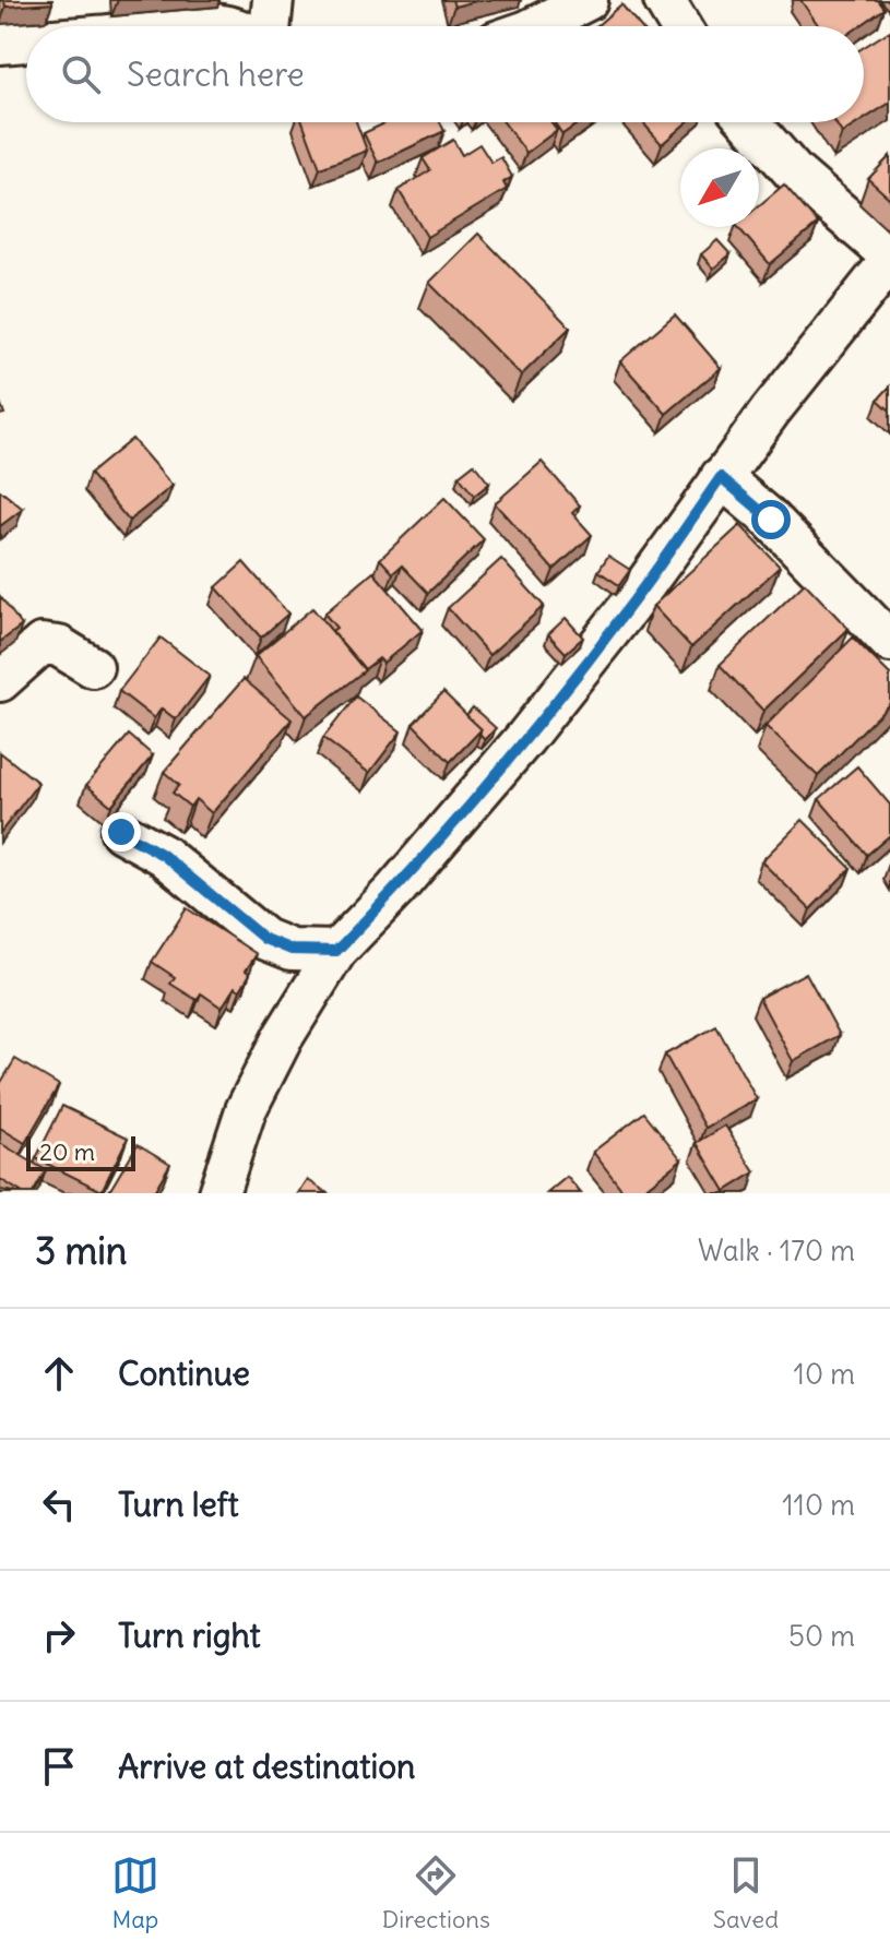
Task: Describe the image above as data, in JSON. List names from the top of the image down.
{
  "scale_bar": "20 m",
  "north": "bottom left",
  "page": {
    "search": "Search here",
    "scale": "20 m",
    "heading": ["3 min", "Walk · 170 m"],
    "list": [
      ["Continue", "10 m"],
      ["Turn left", "110 m"],
      ["Turn right", "50 m"],
      "Arrive at destination"
    ],
    "nav": ["Map", "Directions", "Saved"]
  }
}
